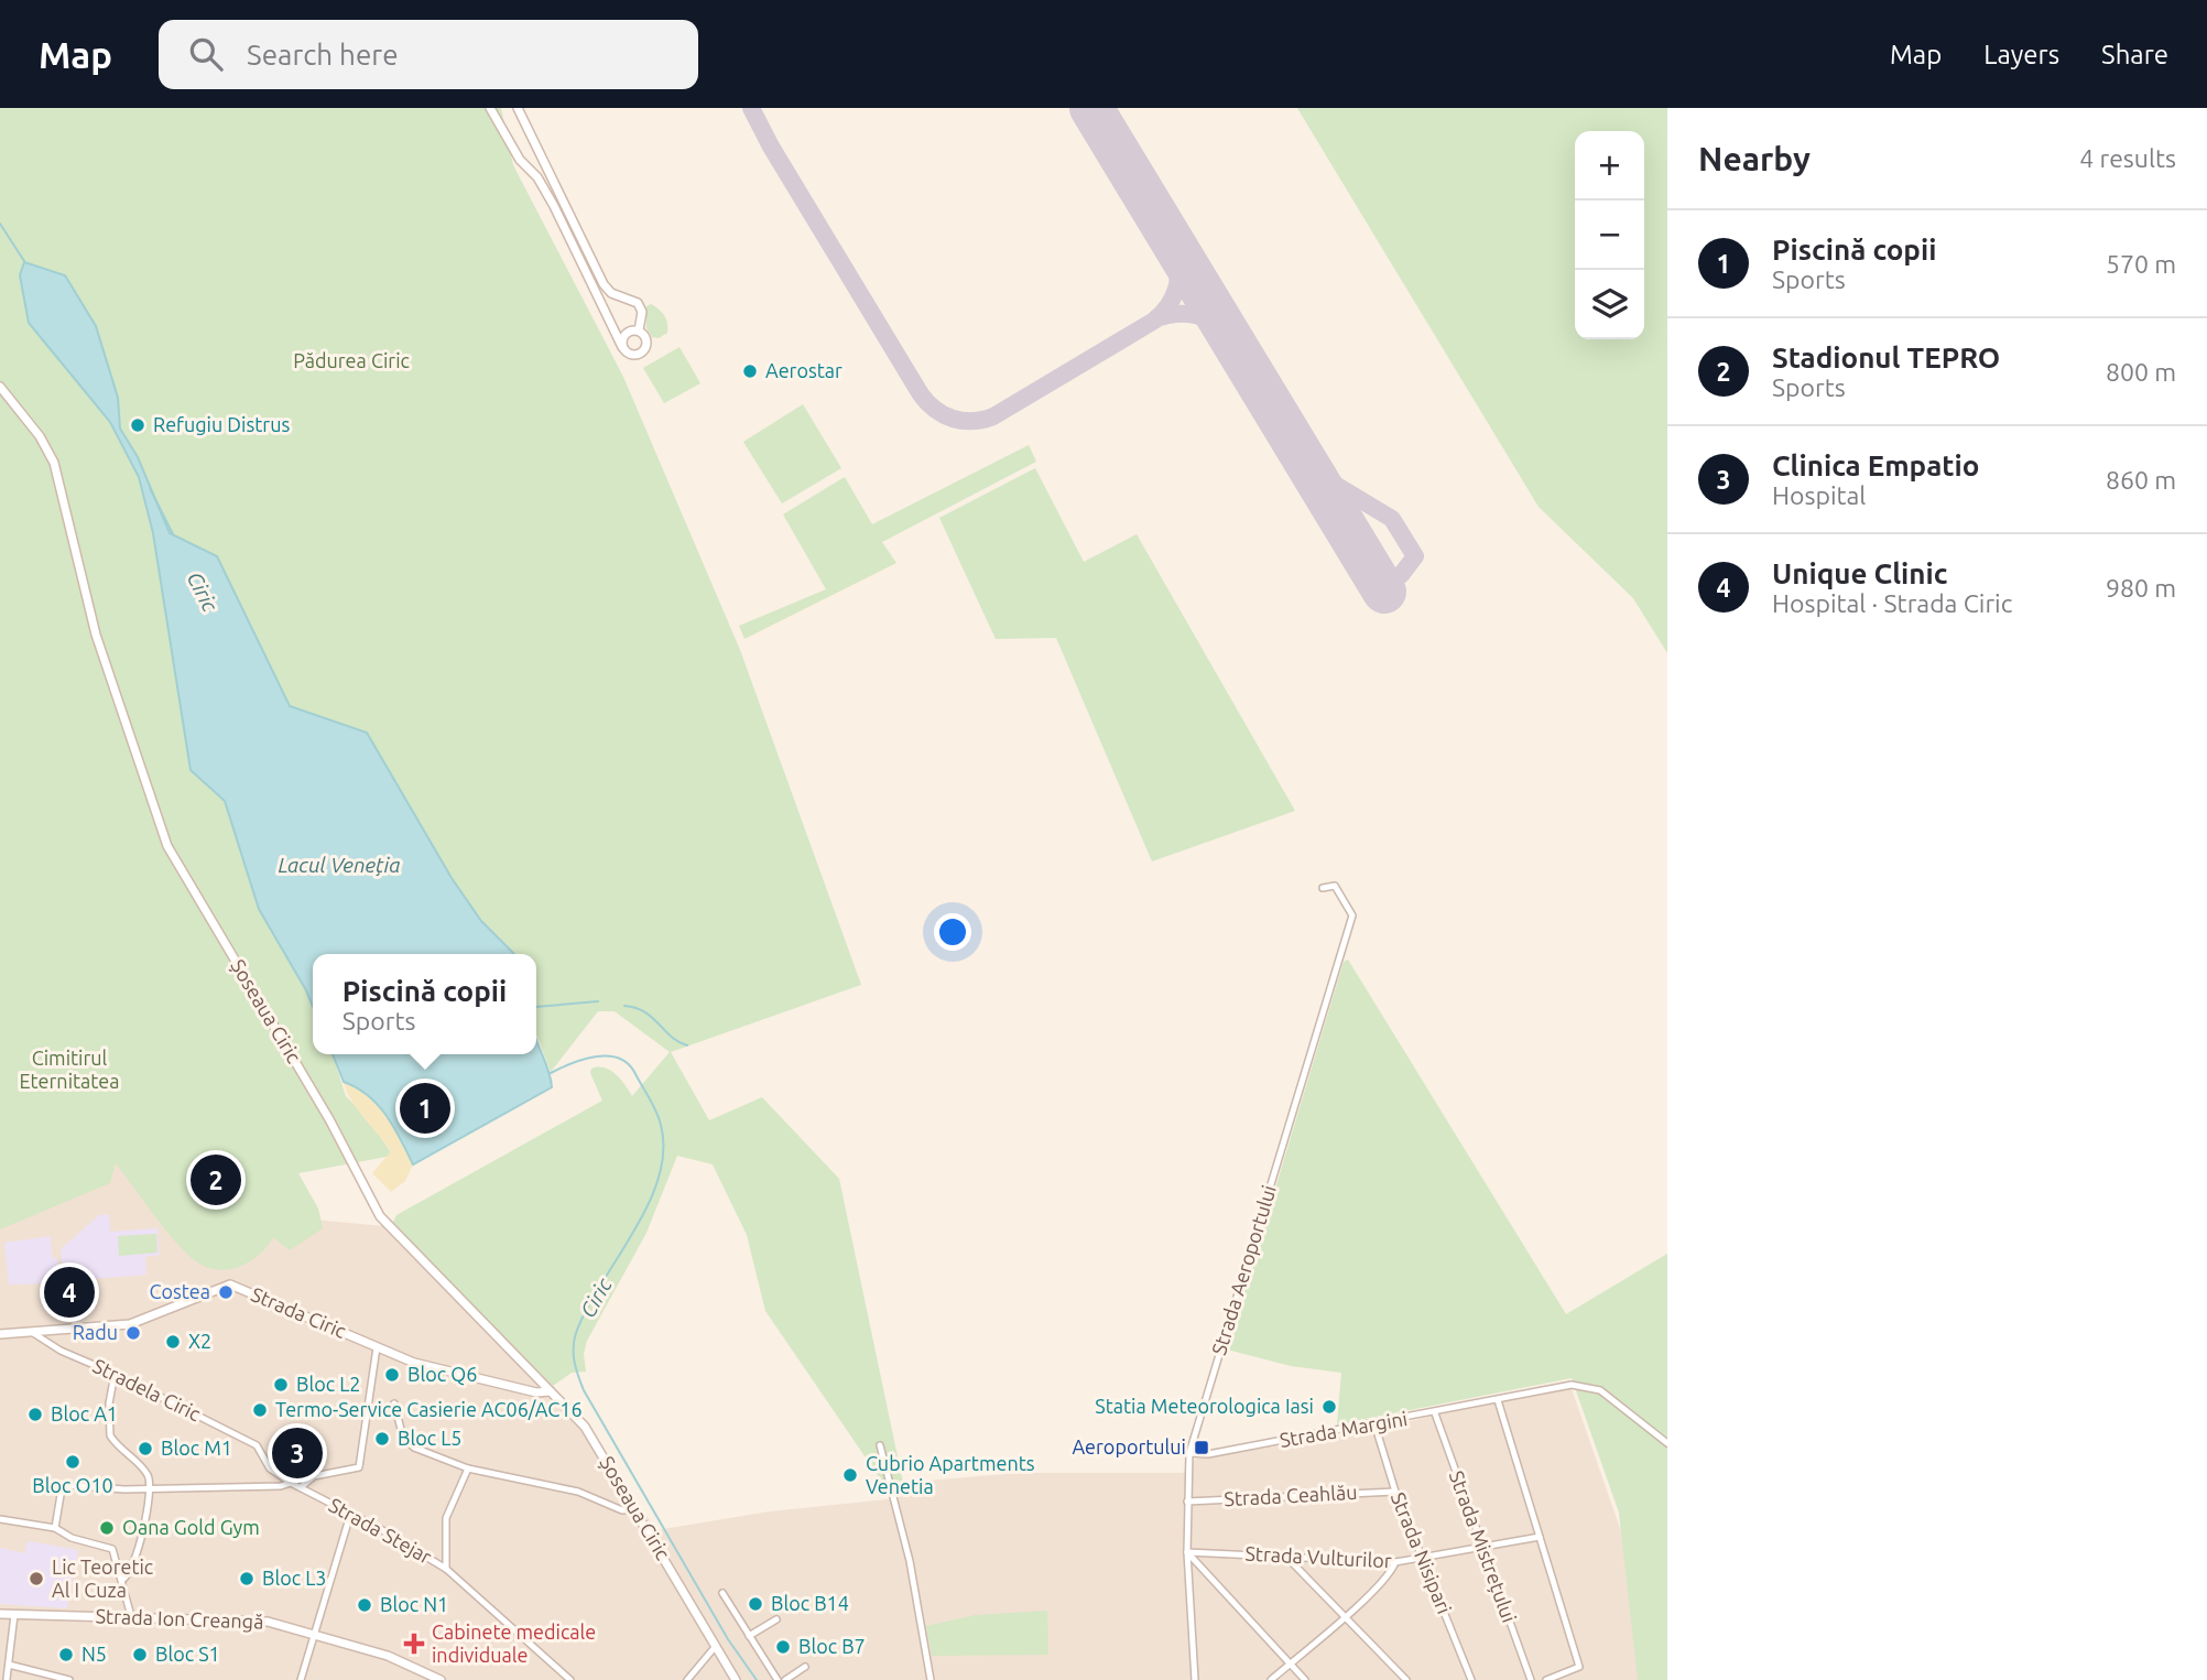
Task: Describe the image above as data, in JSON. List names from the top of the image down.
{
  "streets": {
    "street": [
      "Șoseaua Ciric",
      "Strada Aeroportului",
      "Strada Ciric",
      "Stradela Ciric",
      "Strada Margini",
      "Strada Ceahlău",
      "Strada Stejar",
      "Strada Mistrețului",
      "Strada Nisipari",
      "Strada Vulturilor",
      "Strada Ion Creangă"
    ]
  },
  "crossings": [
    ["Șoseaua Ciric", "Strada Ciric"],
    ["Strada Aeroportului", "Strada Margini"],
    ["Strada Aeroportului", "Strada Ceahlău"],
    ["Strada Aeroportului", "Strada Vulturilor"],
    ["Strada Ciric", "Stradela Ciric"],
    ["Stradela Ciric", "Strada Stejar"],
    ["Strada Margini", "Strada Mistrețului"],
    ["Strada Margini", "Strada Nisipari"],
    ["Strada Ceahlău", "Strada Nisipari"],
    ["Strada Mistrețului", "Strada Vulturilor"],
    ["Strada Nisipari", "Strada Vulturilor"]
  ],
  "water": ["Ciric", "Lacul Veneția"],
  "parks": ["Pădurea Ciric", "Cimitirul Eternitatea"],
  "places": {
    "other": [
      "Aerostar",
      "Refugiu Distrus",
      "Costea",
      "Radu",
      "X2",
      "Bloc Q6",
      "Bloc L2",
      "Statia Meteorologica Iasi",
      "Termo-Service Casierie AC06/AC16",
      "Bloc A1",
      "Bloc L5",
      "Bloc M1",
      "Bloc O10",
      "Cubrio Apartments Venetia",
      "Oana Gold Gym",
      "Lic Teoretic Al I Cuza",
      "Bloc L3",
      "Bloc B14",
      "Bloc N1",
      "Bloc B7",
      "N5",
      "Bloc S1"
    ],
    "transit": ["Aeroportului"],
    "health": ["Cabinete medicale individuale"]
  },
  "page": {
    "header": "Map",
    "search": "Search here",
    "nav": ["Map", "Layers", "Share"],
    "heading": ["Nearby", "4 results"],
    "map_buttons": ["+", "−"],
    "list": [
      {
        "mark": "1",
        "name": "Piscină copii",
        "note": "Sports",
        "value": "570 m"
      },
      {
        "mark": "2",
        "name": "Stadionul TEPRO",
        "note": "Sports",
        "value": "800 m"
      },
      {
        "mark": "3",
        "name": "Clinica Empatio",
        "note": "Hospital",
        "value": "860 m"
      },
      {
        "mark": "4",
        "name": "Unique Clinic",
        "note": "Hospital · Strada Ciric",
        "value": "980 m"
      }
    ],
    "popup": ["Piscină copii", "Sports"],
    "pins": [
      "1",
      "2",
      "4",
      "3"
    ]
  }
}
